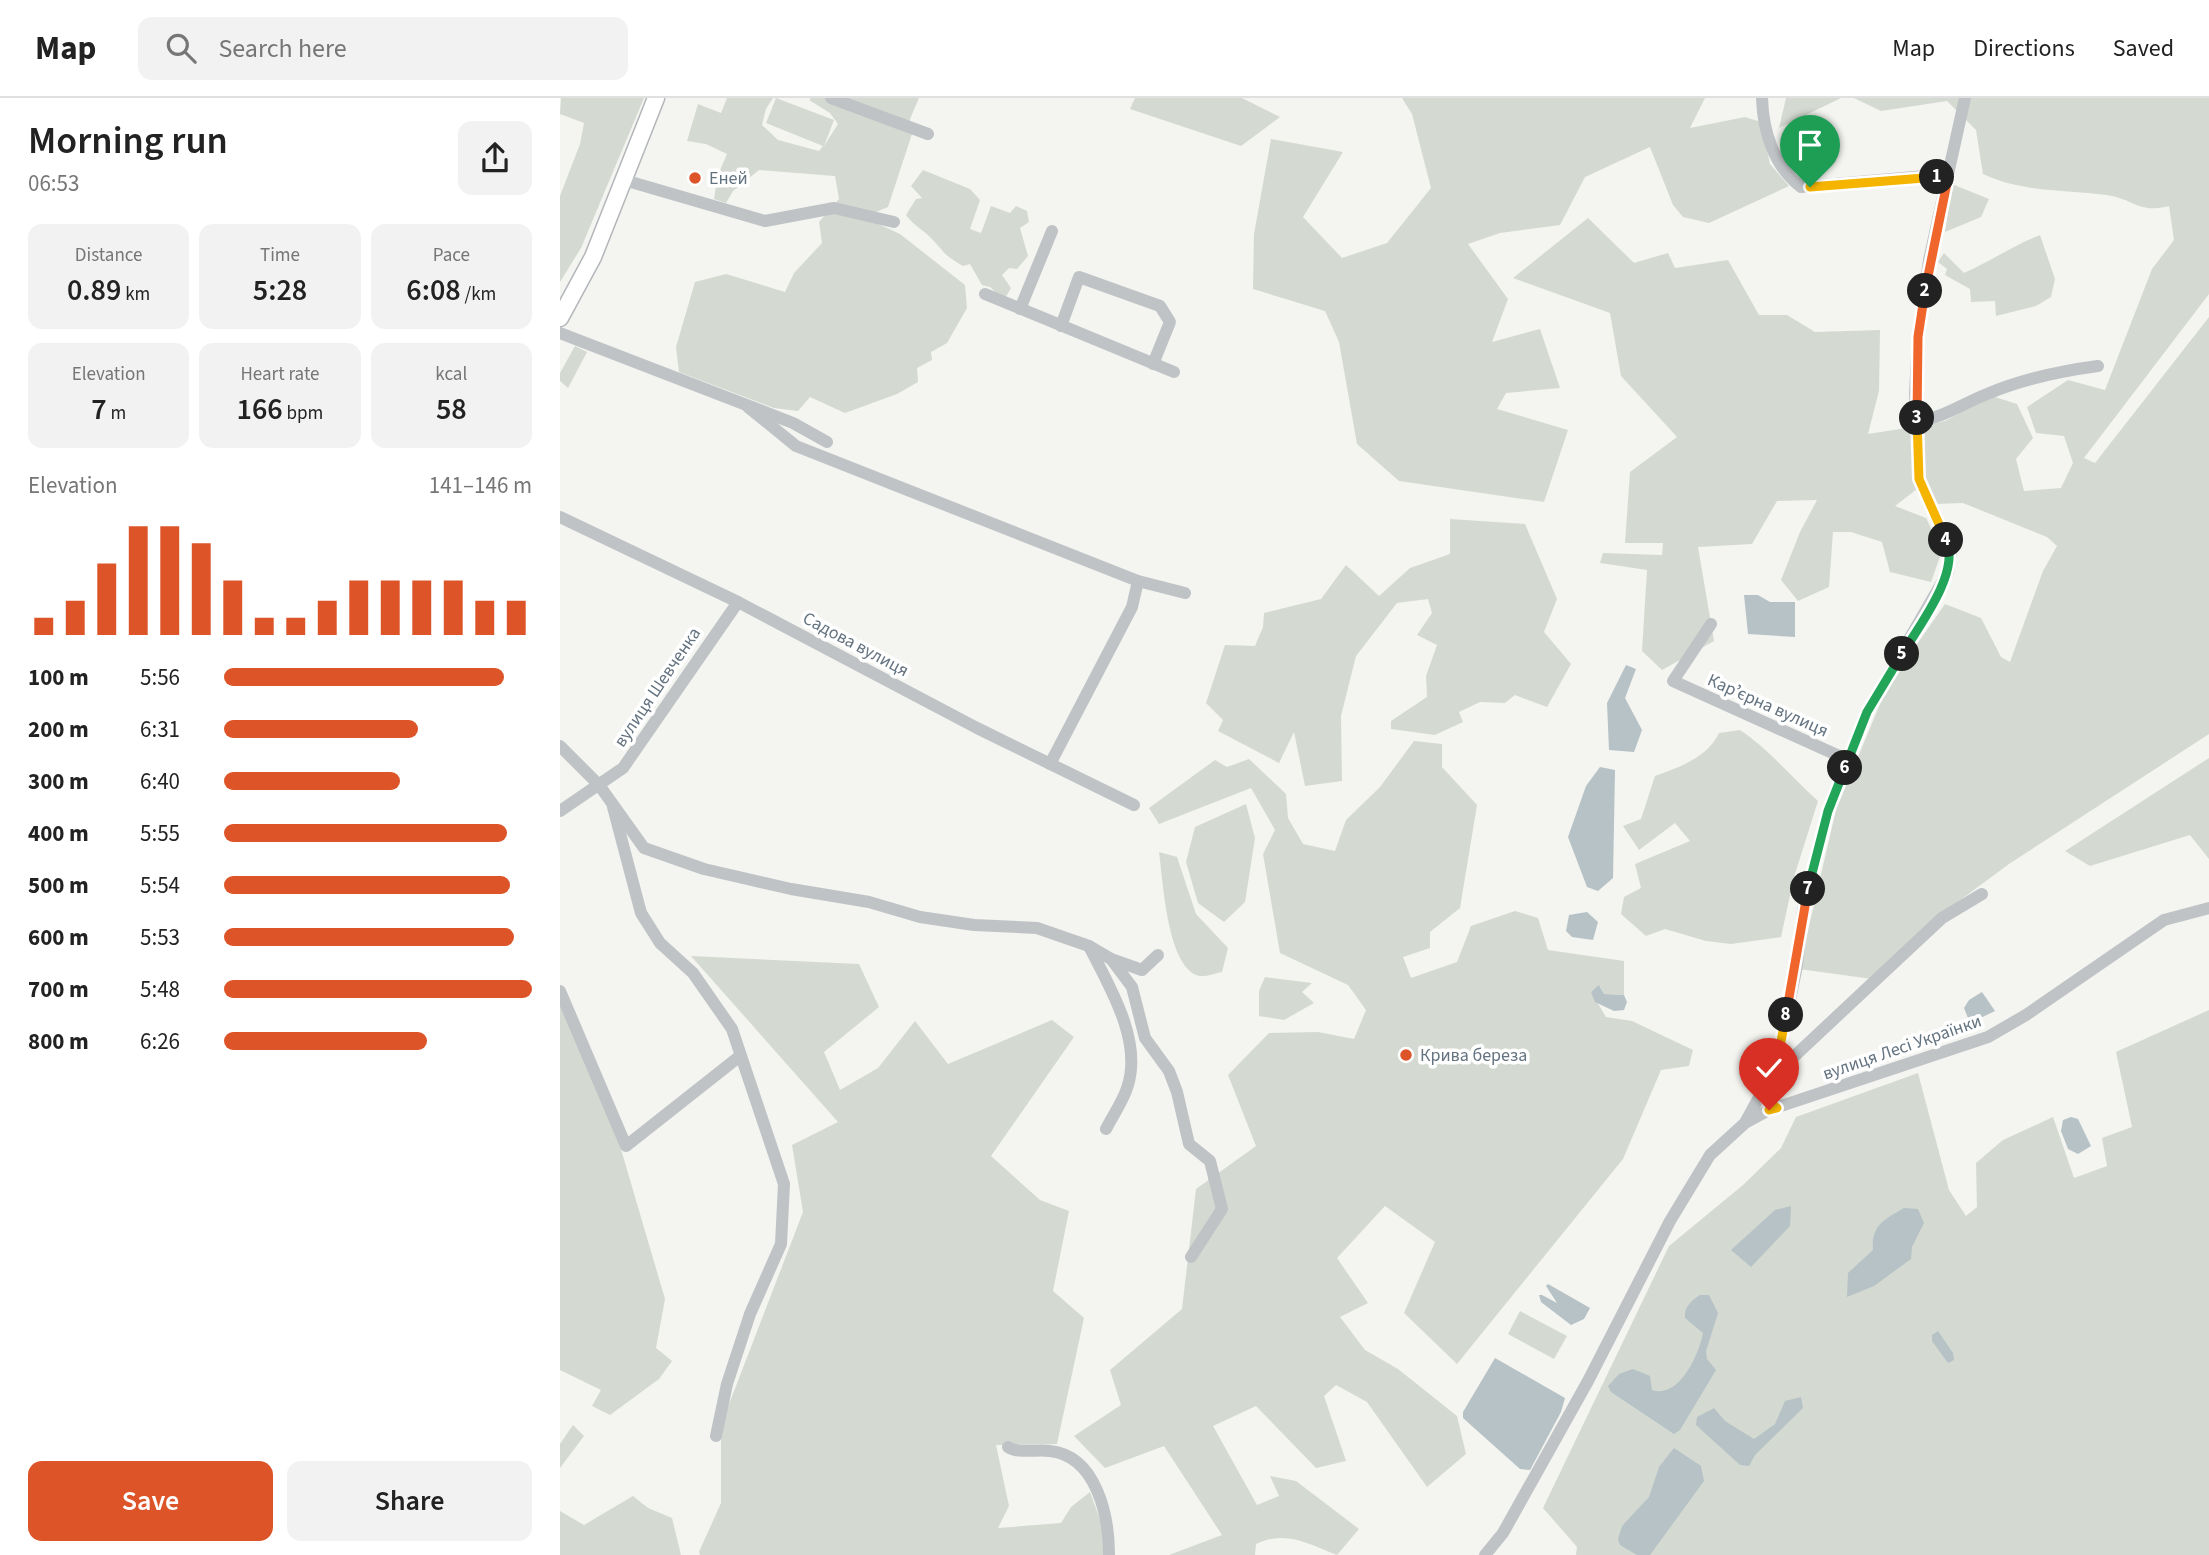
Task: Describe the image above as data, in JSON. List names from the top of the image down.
{
  "streets": {
    "street": [
      "Садова вулиця",
      "вулиця Шевченка",
      "Карʼєрна вулиця",
      "вулиця Лесі Українки"
    ]
  },
  "crossings": [
    ["Садова вулиця", "вулиця Шевченка"],
    ["Карʼєрна вулиця", "вулиця Лесі Українки"]
  ],
  "places": ["Еней", "Крива береза"],
  "page": {
    "header": "Map",
    "search": "Search here",
    "nav": ["Map", "Directions", "Saved"],
    "heading": ["Morning run", "06:53"],
    "pins": [
      "1",
      "2",
      "3",
      "4",
      "5",
      "6",
      "7",
      "8"
    ],
    "stats": [
      ["Distance", "0.89 km"],
      ["Time", "5:28"],
      ["Pace", "6:08 /km"],
      ["Elevation", "7 m"],
      ["Heart rate", "166 bpm"],
      ["kcal", "58"]
    ],
    "chart": ["Elevation", "141–146 m"],
    "list": [
      {
        "name": "100 m",
        "note": "5:56"
      },
      {
        "name": "200 m",
        "note": "6:31"
      },
      {
        "name": "300 m",
        "note": "6:40"
      },
      {
        "name": "400 m",
        "note": "5:55"
      },
      {
        "name": "500 m",
        "note": "5:54"
      },
      {
        "name": "600 m",
        "note": "5:53"
      },
      {
        "name": "700 m",
        "note": "5:48"
      },
      {
        "name": "800 m",
        "note": "6:26"
      }
    ],
    "buttons": ["Save", "Share"]
  }
}
